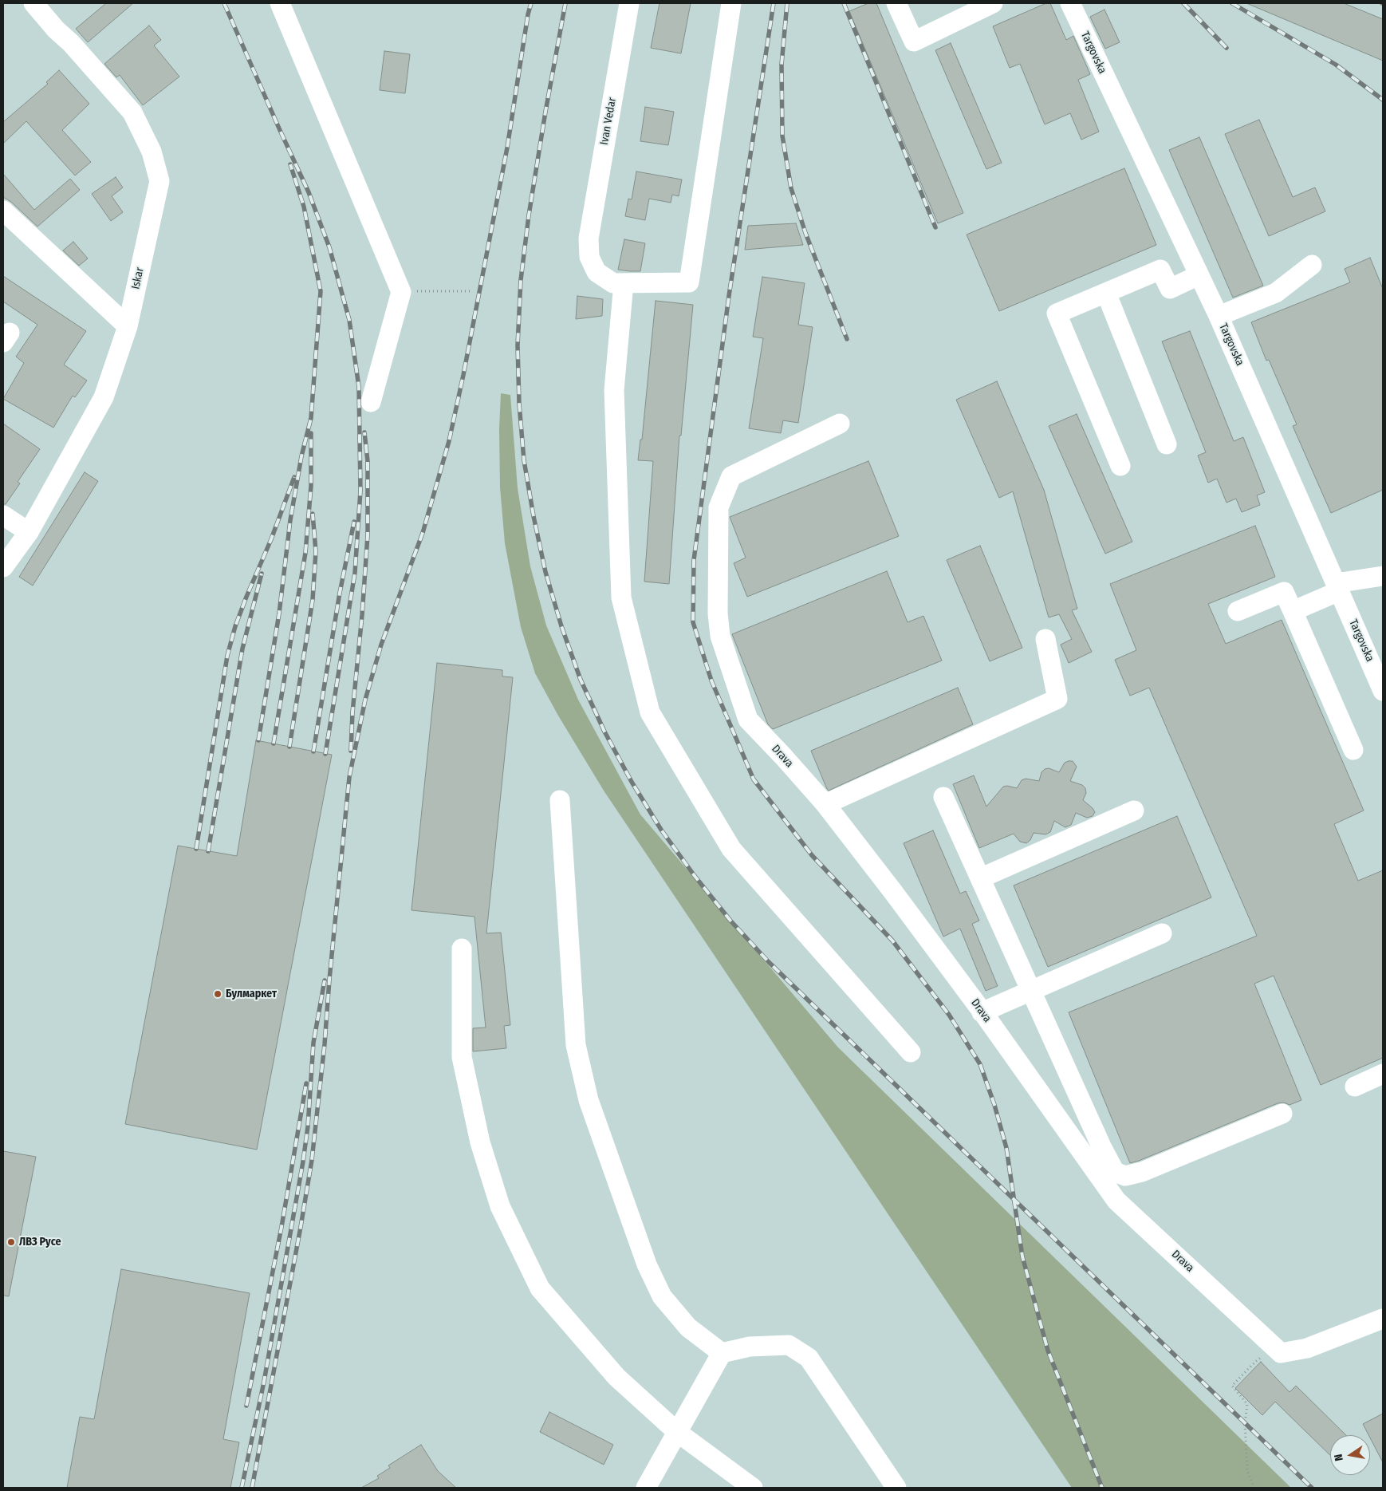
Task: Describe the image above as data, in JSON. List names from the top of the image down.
{
  "streets": {
    "street": [
      "Targovska",
      "Ivan Vedar",
      "Iskar",
      "Drava"
    ]
  },
  "places": ["Булмаркет", "ЛВЗ Русе"],
  "north": "left"
}
